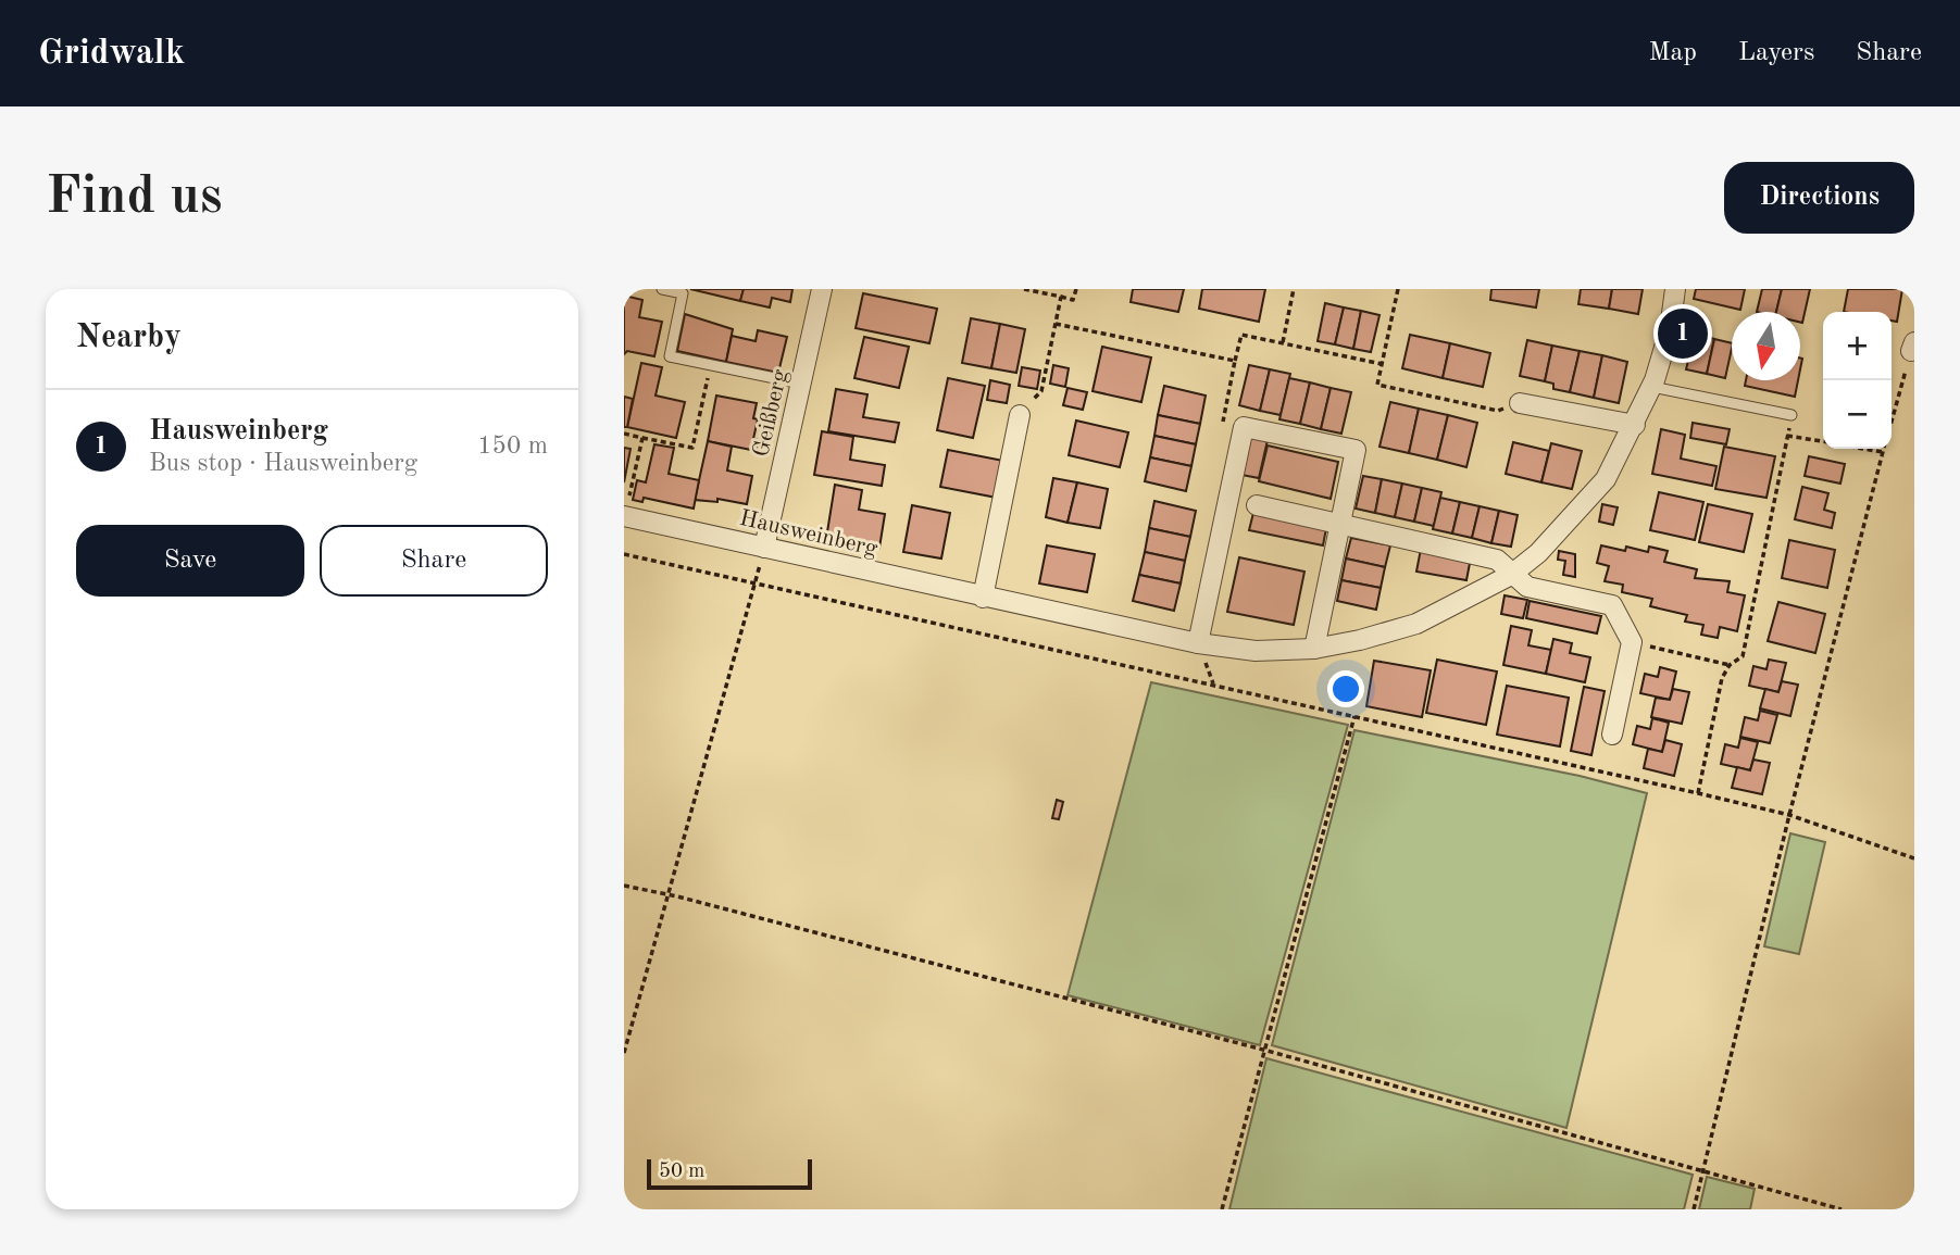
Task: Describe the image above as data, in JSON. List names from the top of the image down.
{
  "streets": {
    "street": ["Geißberg", "Hausweinberg"]
  },
  "crossings": [
    ["Geißberg", "Hausweinberg"]
  ],
  "scale_bar": "50 m",
  "north": "bottom",
  "page": {
    "header": "Gridwalk",
    "nav": ["Map", "Layers", "Share"],
    "buttons": [
      "Directions",
      ["Save", "Share"]
    ],
    "title": "Find us",
    "heading": "Nearby",
    "pins": "1",
    "map_buttons": ["+", "−"],
    "list": [
      {
        "mark": "1",
        "name": "Hausweinberg",
        "note": "Bus stop · Hausweinberg",
        "value": "150 m"
      }
    ],
    "scale": "50 m"
  }
}
